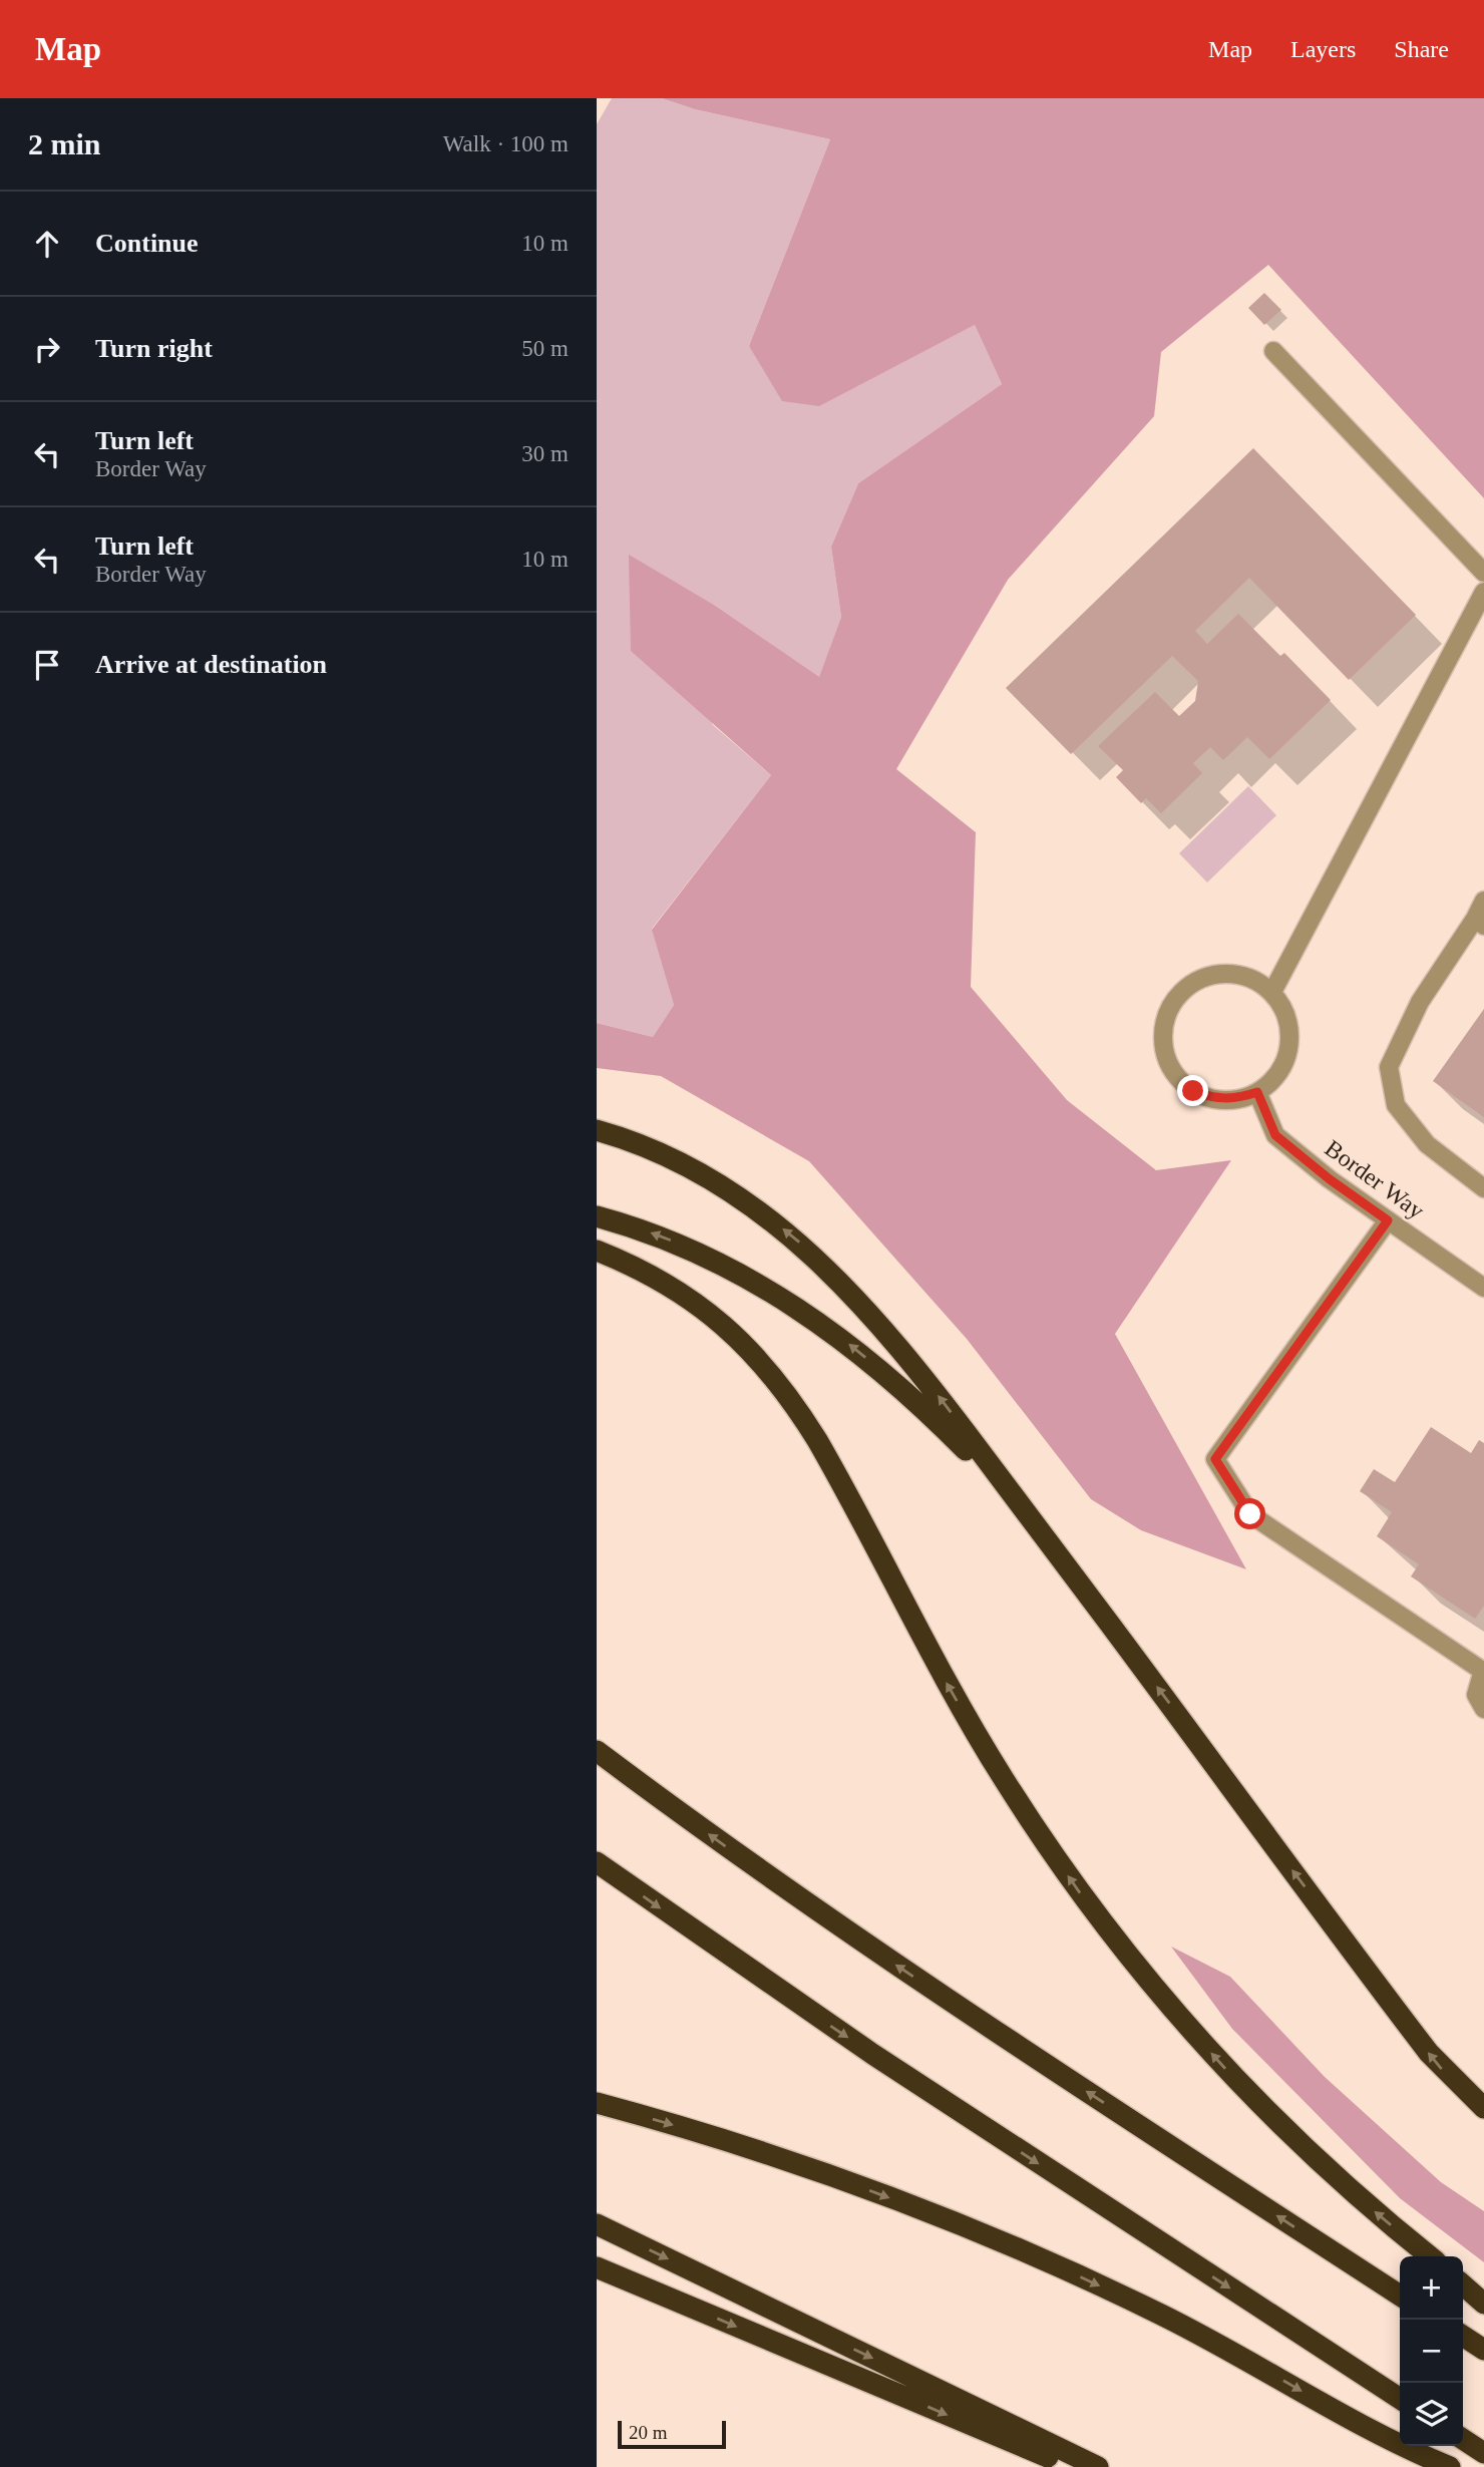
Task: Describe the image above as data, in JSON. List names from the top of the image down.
{
  "streets": {
    "street": ["Border Way"]
  },
  "scale_bar": "20 m",
  "page": {
    "header": "Map",
    "nav": ["Map", "Layers", "Share"],
    "heading": ["2 min", "Walk · 100 m"],
    "list": [
      ["Continue", "10 m"],
      ["Turn right", "50 m"],
      ["Turn left", "Border Way", "30 m"],
      ["Turn left", "Border Way", "10 m"],
      "Arrive at destination"
    ],
    "map_buttons": ["+", "−"],
    "scale": "20 m"
  }
}
